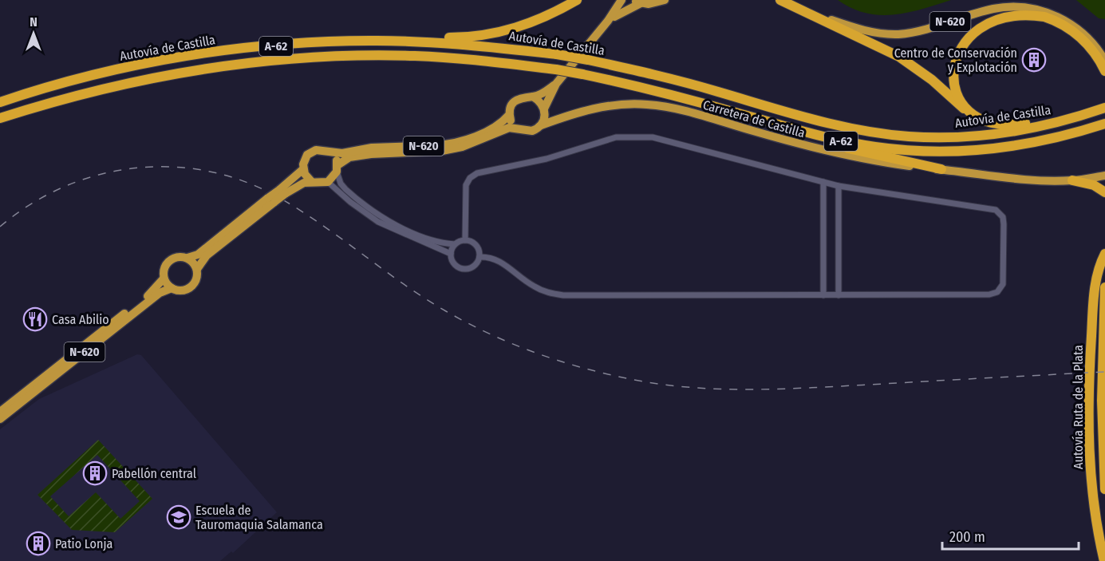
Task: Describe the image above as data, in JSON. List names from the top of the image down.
{
  "streets": {
    "highway": [
      "N-620",
      "Autovía de Castilla",
      "A-62",
      "Carretera de Castilla",
      "Autovía Ruta de la Plata"
    ]
  },
  "crossings": [
    ["N-620", "Carretera de Castilla"]
  ],
  "places": {
    "building": ["Centro de Conservación y Explotación", "Pabellón central", "Patio Lonja"],
    "restaurant": ["Casa Abilio"],
    "school or university": ["Escuela de Tauromaquia Salamanca"]
  },
  "scale_bar": "200 m",
  "north": "top"
}
